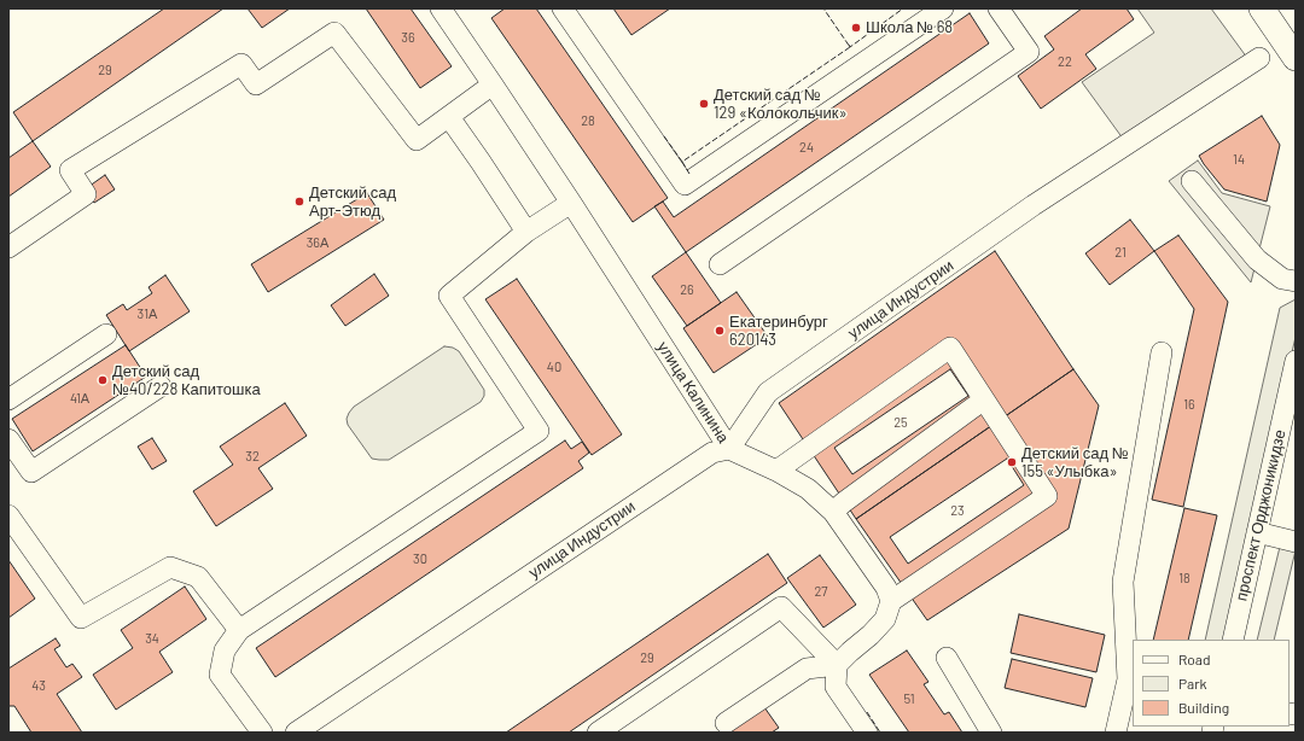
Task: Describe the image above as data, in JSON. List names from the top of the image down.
{
  "streets": {
    "street": ["улица Индустрии", "улица Калинина", "проспект Орджоникидзе"]
  },
  "crossings": [
    ["улица Индустрии", "улица Калинина"]
  ],
  "places": [
    "Школа № 68",
    "Детский сад № 129 «Колокольчик»",
    "Детский сад Арт-Этюд",
    "Екатеринбург 620143",
    "Детский сад №40/228 Капитошка",
    "Детский сад № 155 «Улыбка»"
  ],
  "house_numbers": [
    "36",
    "22",
    "29",
    "28",
    "24",
    "14",
    "36А",
    "21",
    "26",
    "31А",
    "40",
    "41А",
    "16",
    "25",
    "32",
    "23",
    "30",
    "18",
    "27",
    "34",
    "29",
    "43",
    "51"
  ],
  "legend": ["Road", "Park", "Building"]
}
